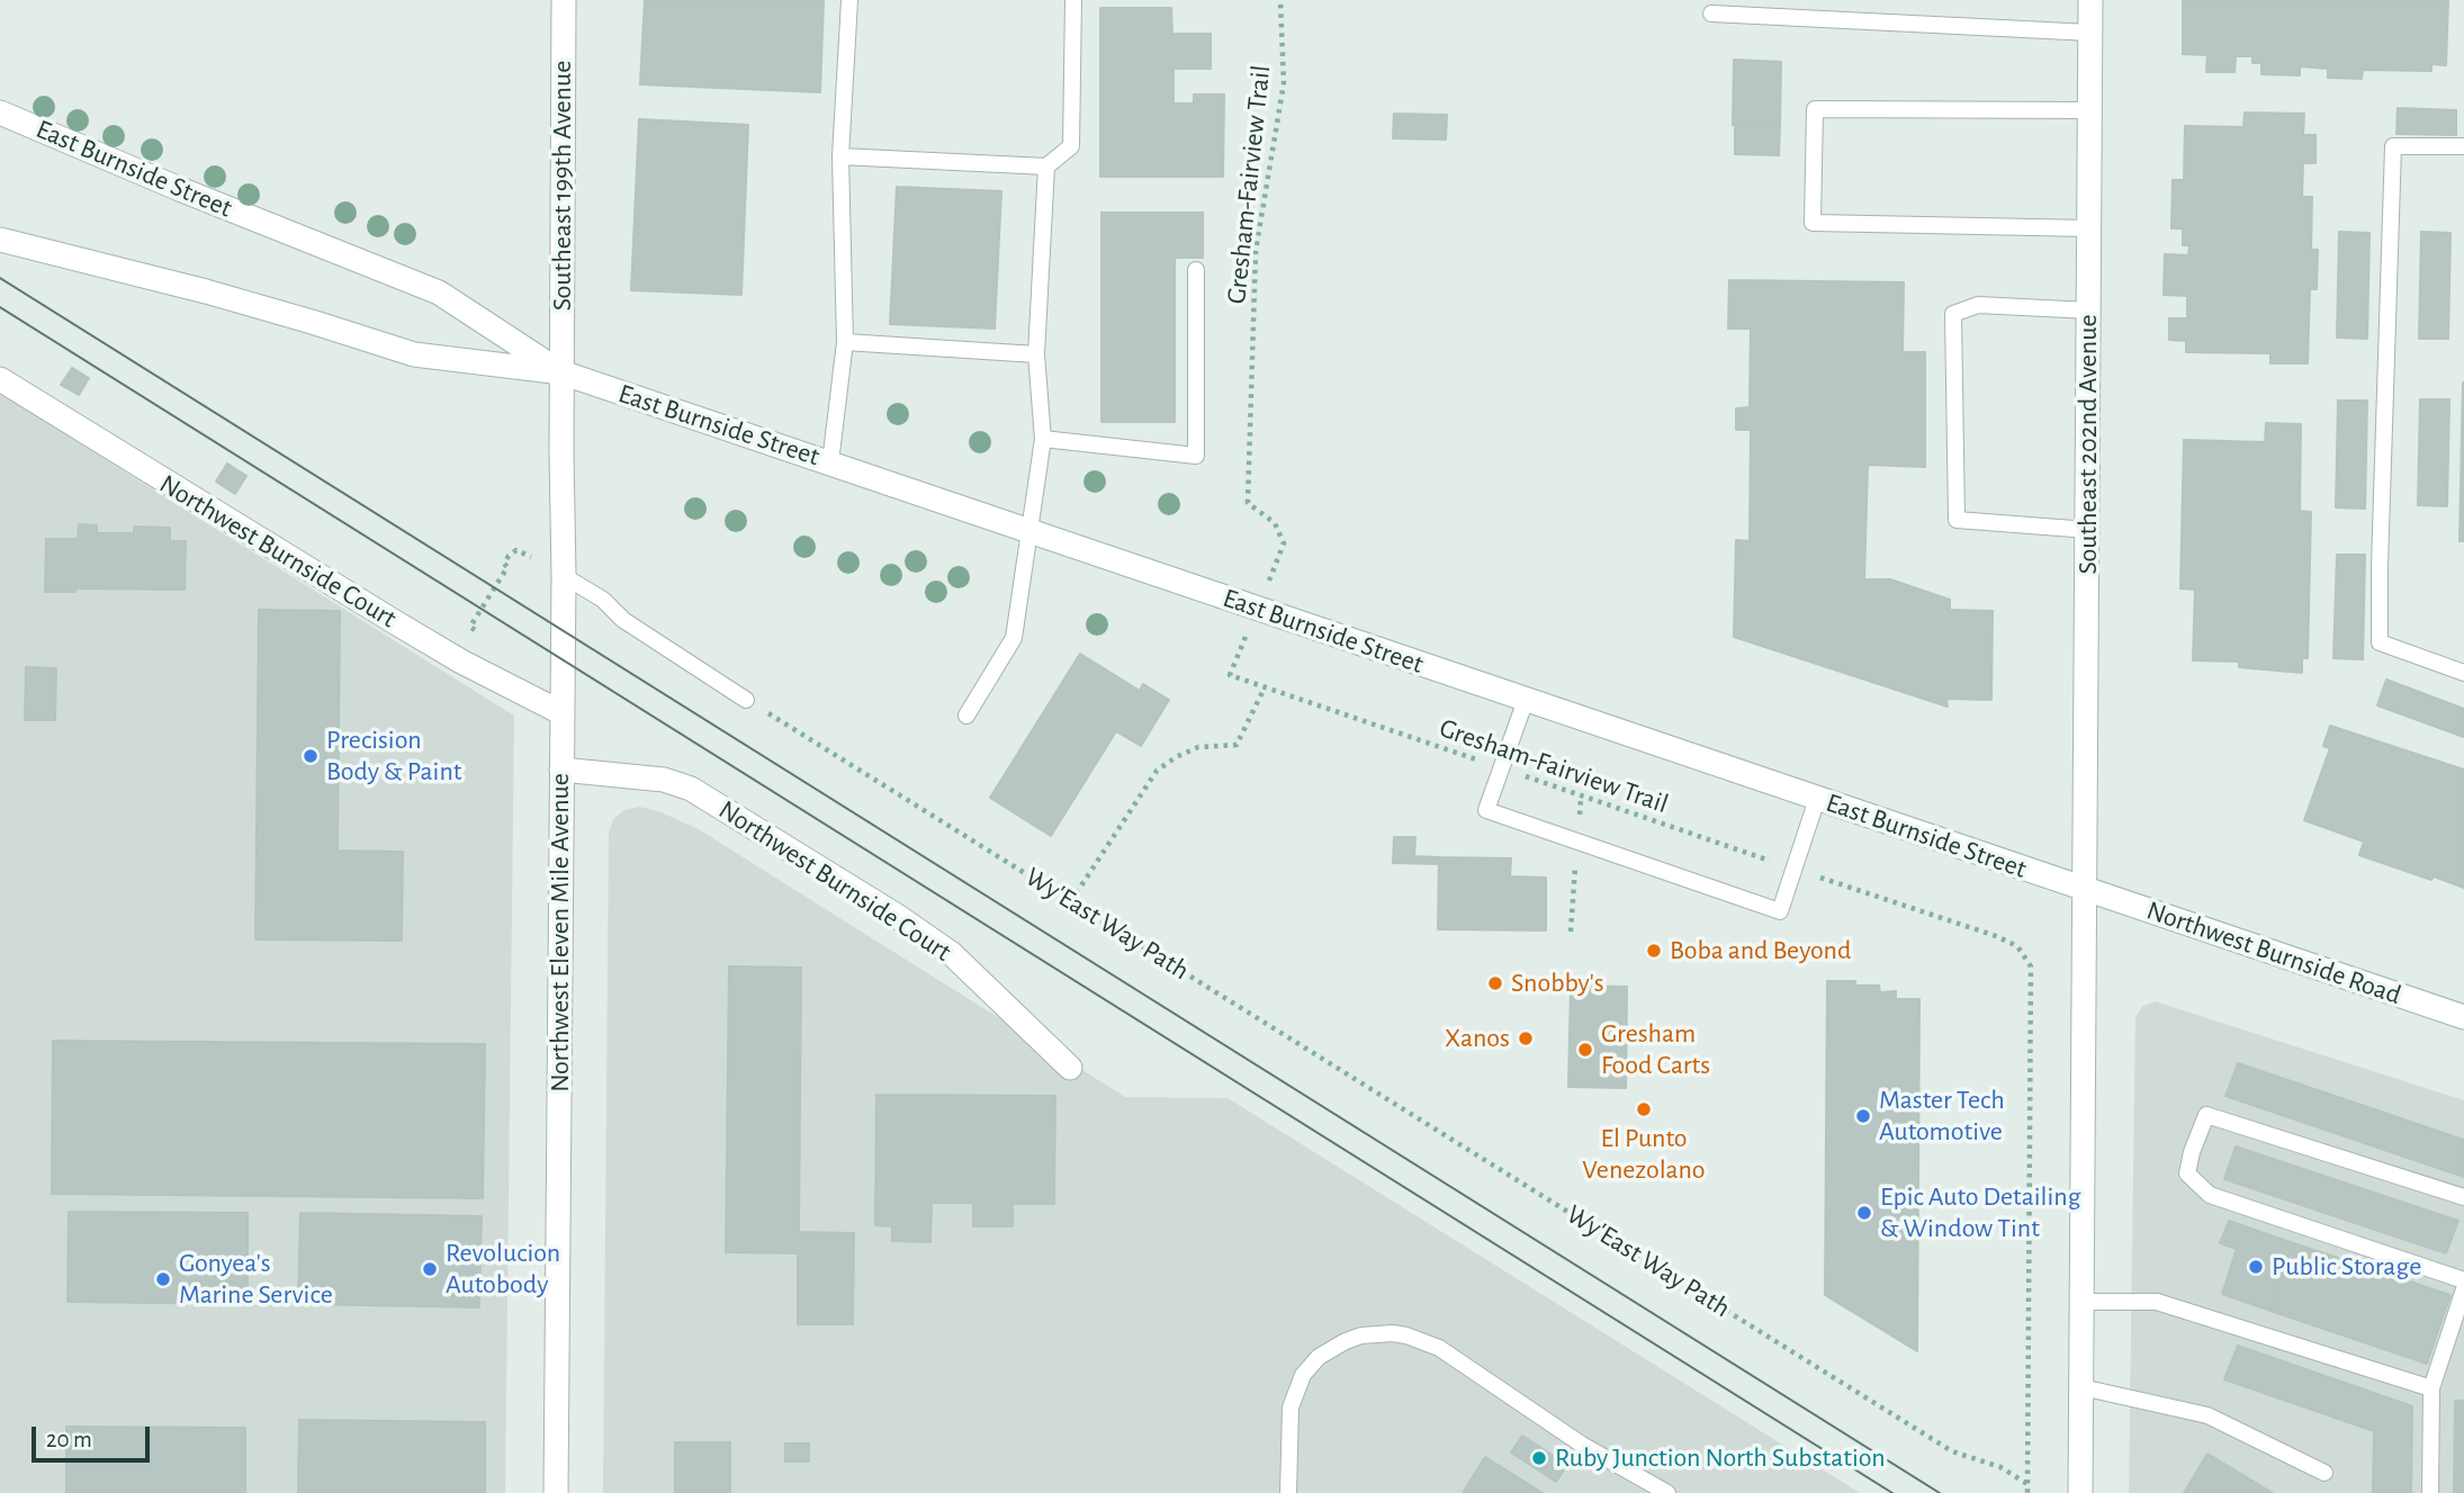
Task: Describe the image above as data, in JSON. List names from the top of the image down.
{
  "streets": {
    "main road": [
      "East Burnside Street",
      "Southeast 199th Avenue",
      "Southeast 202nd Avenue",
      "Northwest Burnside Court",
      "Northwest Eleven Mile Avenue",
      "Northwest Burnside Road"
    ],
    "path": ["Gresham-Fairview Trail", "Wy'East Way Path"]
  },
  "crossings": [
    ["East Burnside Street", "Gresham-Fairview Trail"],
    ["East Burnside Street", "Southeast 199th Avenue"],
    ["East Burnside Street", "Southeast 202nd Avenue"],
    ["East Burnside Street", "Northwest Eleven Mile Avenue"],
    ["East Burnside Street", "Northwest Burnside Road"],
    ["Gresham-Fairview Trail", "Wy'East Way Path"],
    ["Southeast 199th Avenue", "Northwest Eleven Mile Avenue"],
    ["Southeast 202nd Avenue", "Northwest Burnside Road"],
    ["Northwest Burnside Court", "Northwest Eleven Mile Avenue"]
  ],
  "places": [
    "Precision Body & Paint",
    "Boba and Beyond",
    "Snobby's",
    "Xanos",
    "Gresham Food Carts",
    "El Punto Venezolano",
    "Master Tech Automotive",
    "Epic Auto Detailing & Window Tint",
    "Public Storage",
    "Revolucion Autobody",
    "Gonyea's Marine Service",
    "Ruby Junction North Substation"
  ],
  "scale_bar": "20 m"
}
